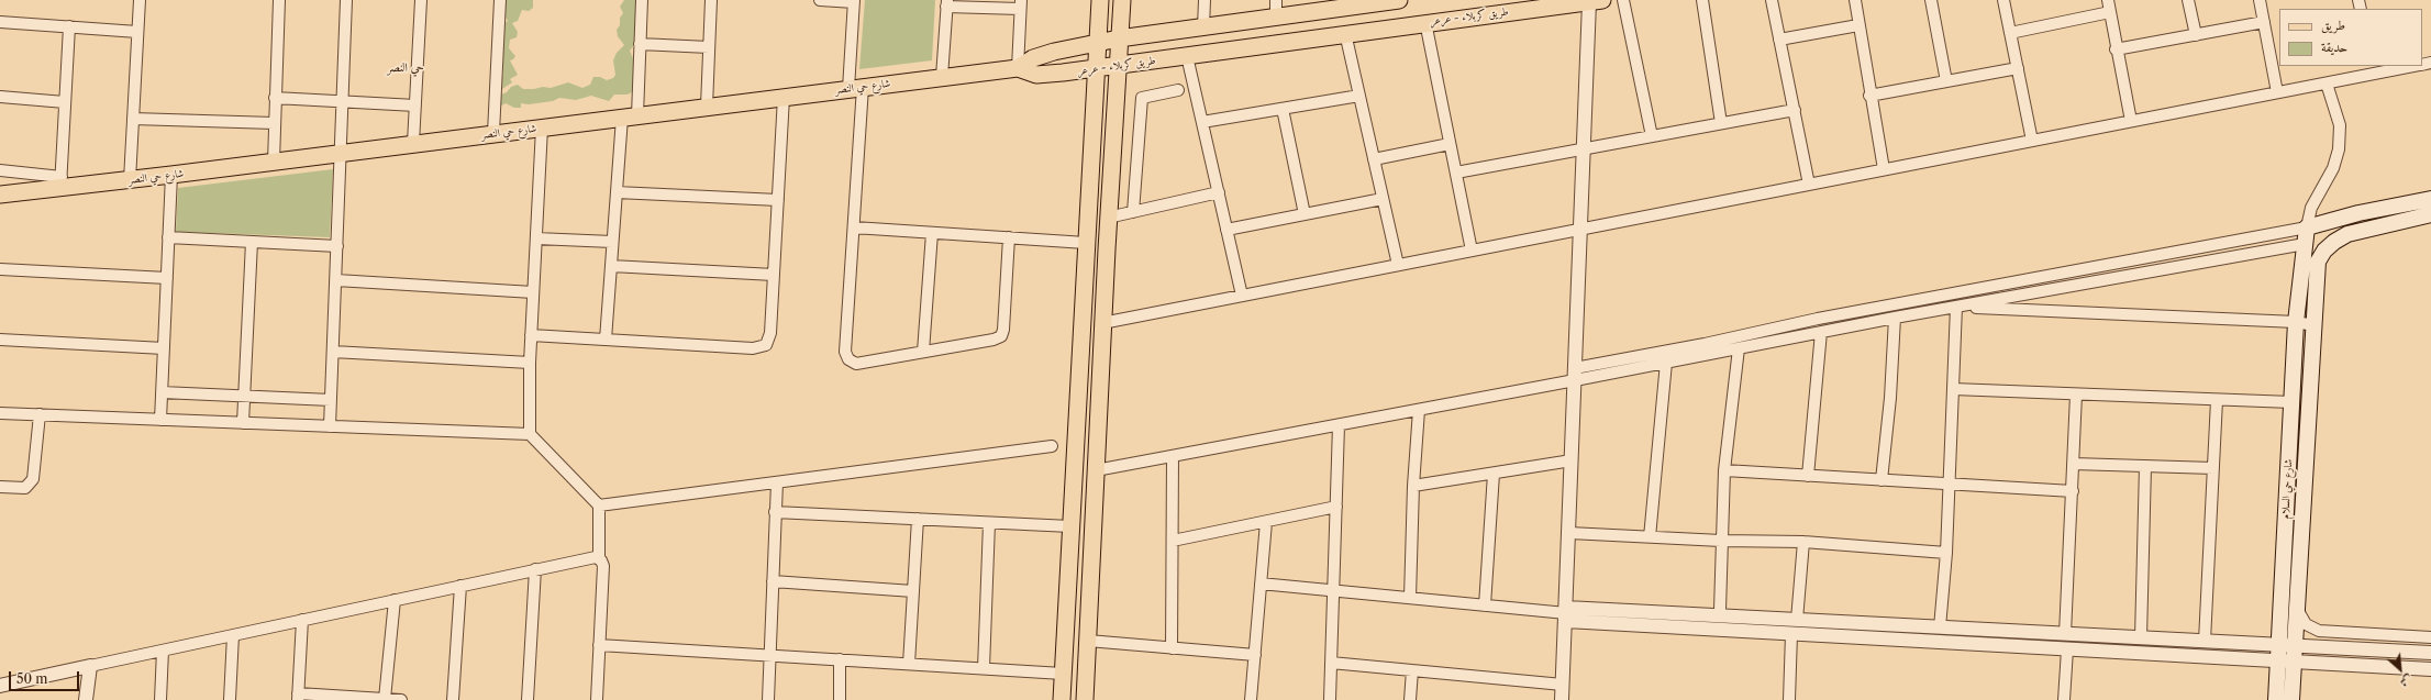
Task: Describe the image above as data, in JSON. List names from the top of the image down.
{
  "streets": {
    "main road": ["طريق كربلاء - عرعر", "شارع حي النصر", "شارع حي السلام"]
  },
  "crossings": [
    ["طريق كربلاء - عرعر", "شارع حي النصر"]
  ],
  "districts": ["حي النصر"],
  "legend": ["طريق", "حديقة"],
  "scale_bar": "50 m",
  "north": "bottom right"
}
